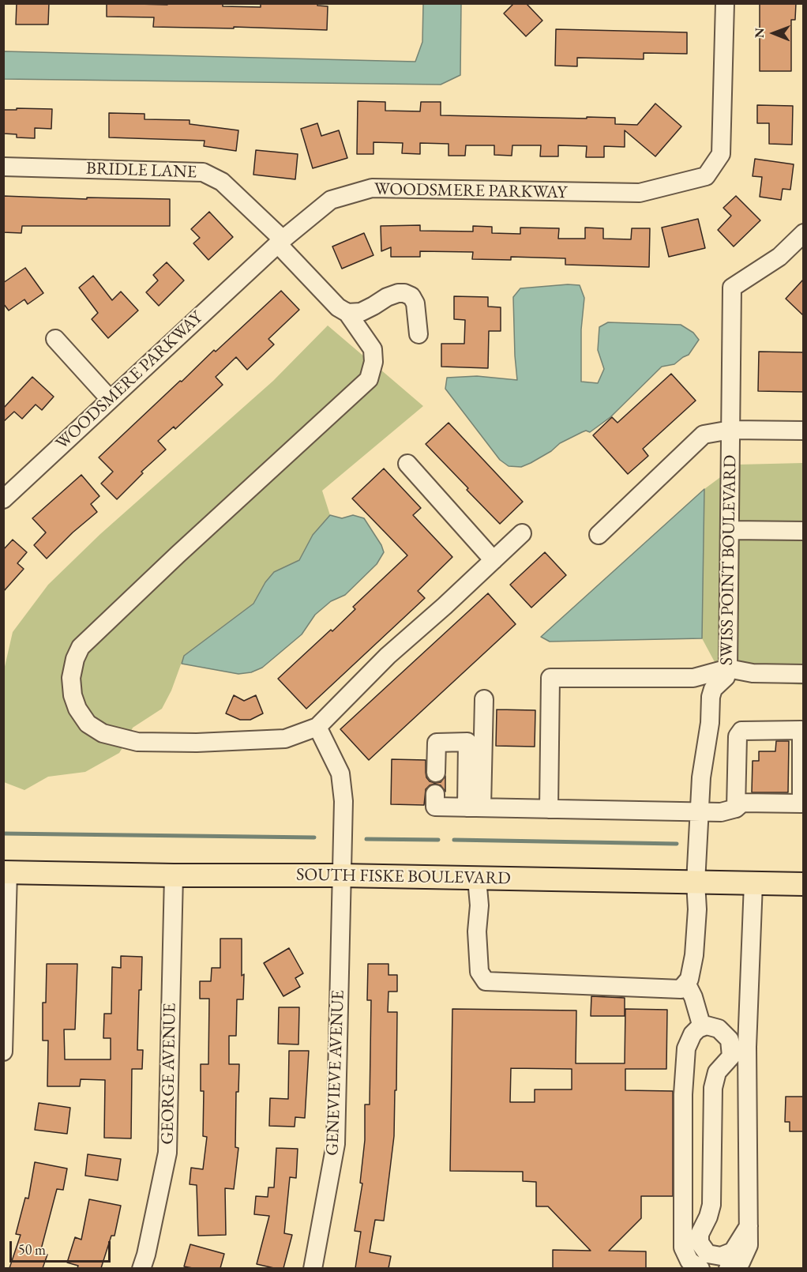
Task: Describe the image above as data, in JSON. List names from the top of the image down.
{
  "streets": {
    "main road": ["SOUTH FISKE BOULEVARD"],
    "street": [
      "BRIDLE LANE",
      "WOODSMERE PARKWAY",
      "SWISS POINT BOULEVARD",
      "GENEVIEVE AVENUE",
      "GEORGE AVENUE"
    ]
  },
  "crossings": [
    ["BRIDLE LANE", "WOODSMERE PARKWAY"],
    ["BRIDLE LANE", "GENEVIEVE AVENUE"],
    ["SWISS POINT BOULEVARD", "SOUTH FISKE BOULEVARD"],
    ["SOUTH FISKE BOULEVARD", "GENEVIEVE AVENUE"],
    ["SOUTH FISKE BOULEVARD", "GEORGE AVENUE"]
  ],
  "scale_bar": "50 m",
  "north": "left"
}
